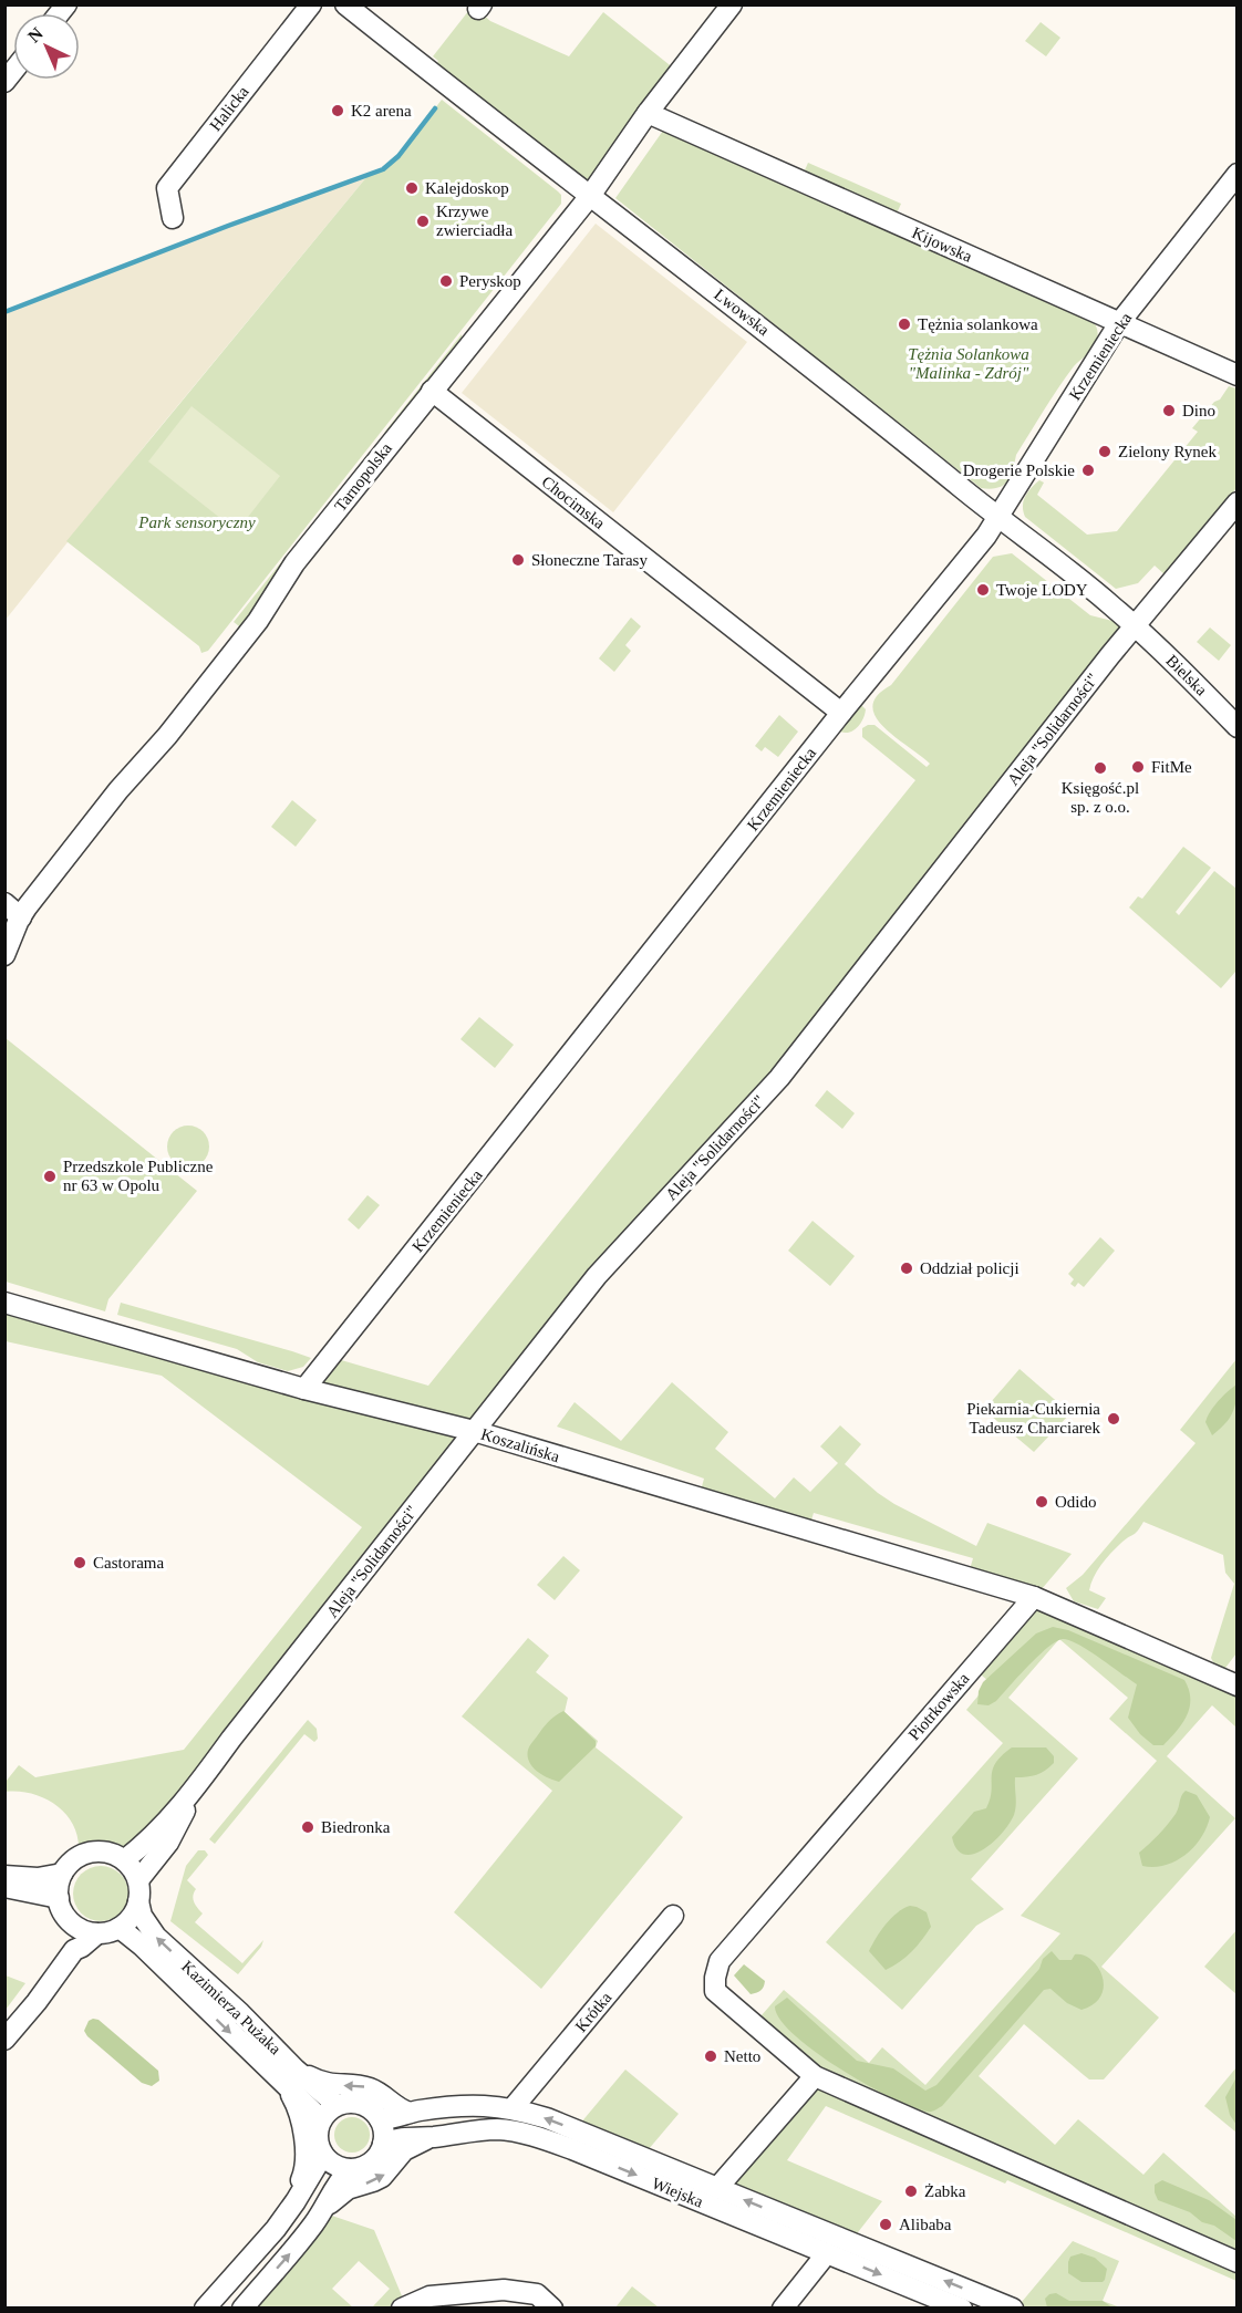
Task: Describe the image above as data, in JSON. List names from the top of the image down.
{
  "streets": {
    "street": [
      "Halicka",
      "Kijowska",
      "Lwowska",
      "Krzemieniecka",
      "Tarnopolska",
      "Chocimska",
      "Bielska",
      "Aleja \"Solidarności\"",
      "Koszalińska",
      "Piotrkowska",
      "Kazimierza Pużaka",
      "Krótka",
      "Wiejska"
    ]
  },
  "crossings": [
    ["Kijowska", "Krzemieniecka"],
    ["Kijowska", "Tarnopolska"],
    ["Lwowska", "Krzemieniecka"],
    ["Lwowska", "Tarnopolska"],
    ["Lwowska", "Bielska"],
    ["Lwowska", "Aleja \"Solidarności\""],
    ["Krzemieniecka", "Chocimska"],
    ["Krzemieniecka", "Koszalińska"],
    ["Tarnopolska", "Chocimska"],
    ["Bielska", "Aleja \"Solidarności\""],
    ["Aleja \"Solidarności\"", "Koszalińska"],
    ["Aleja \"Solidarności\"", "Kazimierza Pużaka"],
    ["Koszalińska", "Piotrkowska"],
    ["Piotrkowska", "Wiejska"],
    ["Kazimierza Pużaka", "Wiejska"],
    ["Krótka", "Wiejska"]
  ],
  "parks": ["Tężnia Solankowa \"Malinka - Zdrój\"", "Park sensoryczny"],
  "places": [
    "K2 arena",
    "Kalejdoskop",
    "Krzywe zwierciadła",
    "Peryskop",
    "Tężnia solankowa",
    "Dino",
    "Zielony Rynek",
    "Drogerie Polskie",
    "Słoneczne Tarasy",
    "Twoje LODY",
    "FitMe",
    "Księgość.pl sp. z o.o.",
    "Przedszkole Publiczne nr 63 w Opolu",
    "Oddział policji",
    "Piekarnia-Cukiernia Tadeusz Charciarek",
    "Odido",
    "Castorama",
    "Biedronka",
    "Netto",
    "Żabka",
    "Alibaba"
  ],
  "north": "top left"
}
